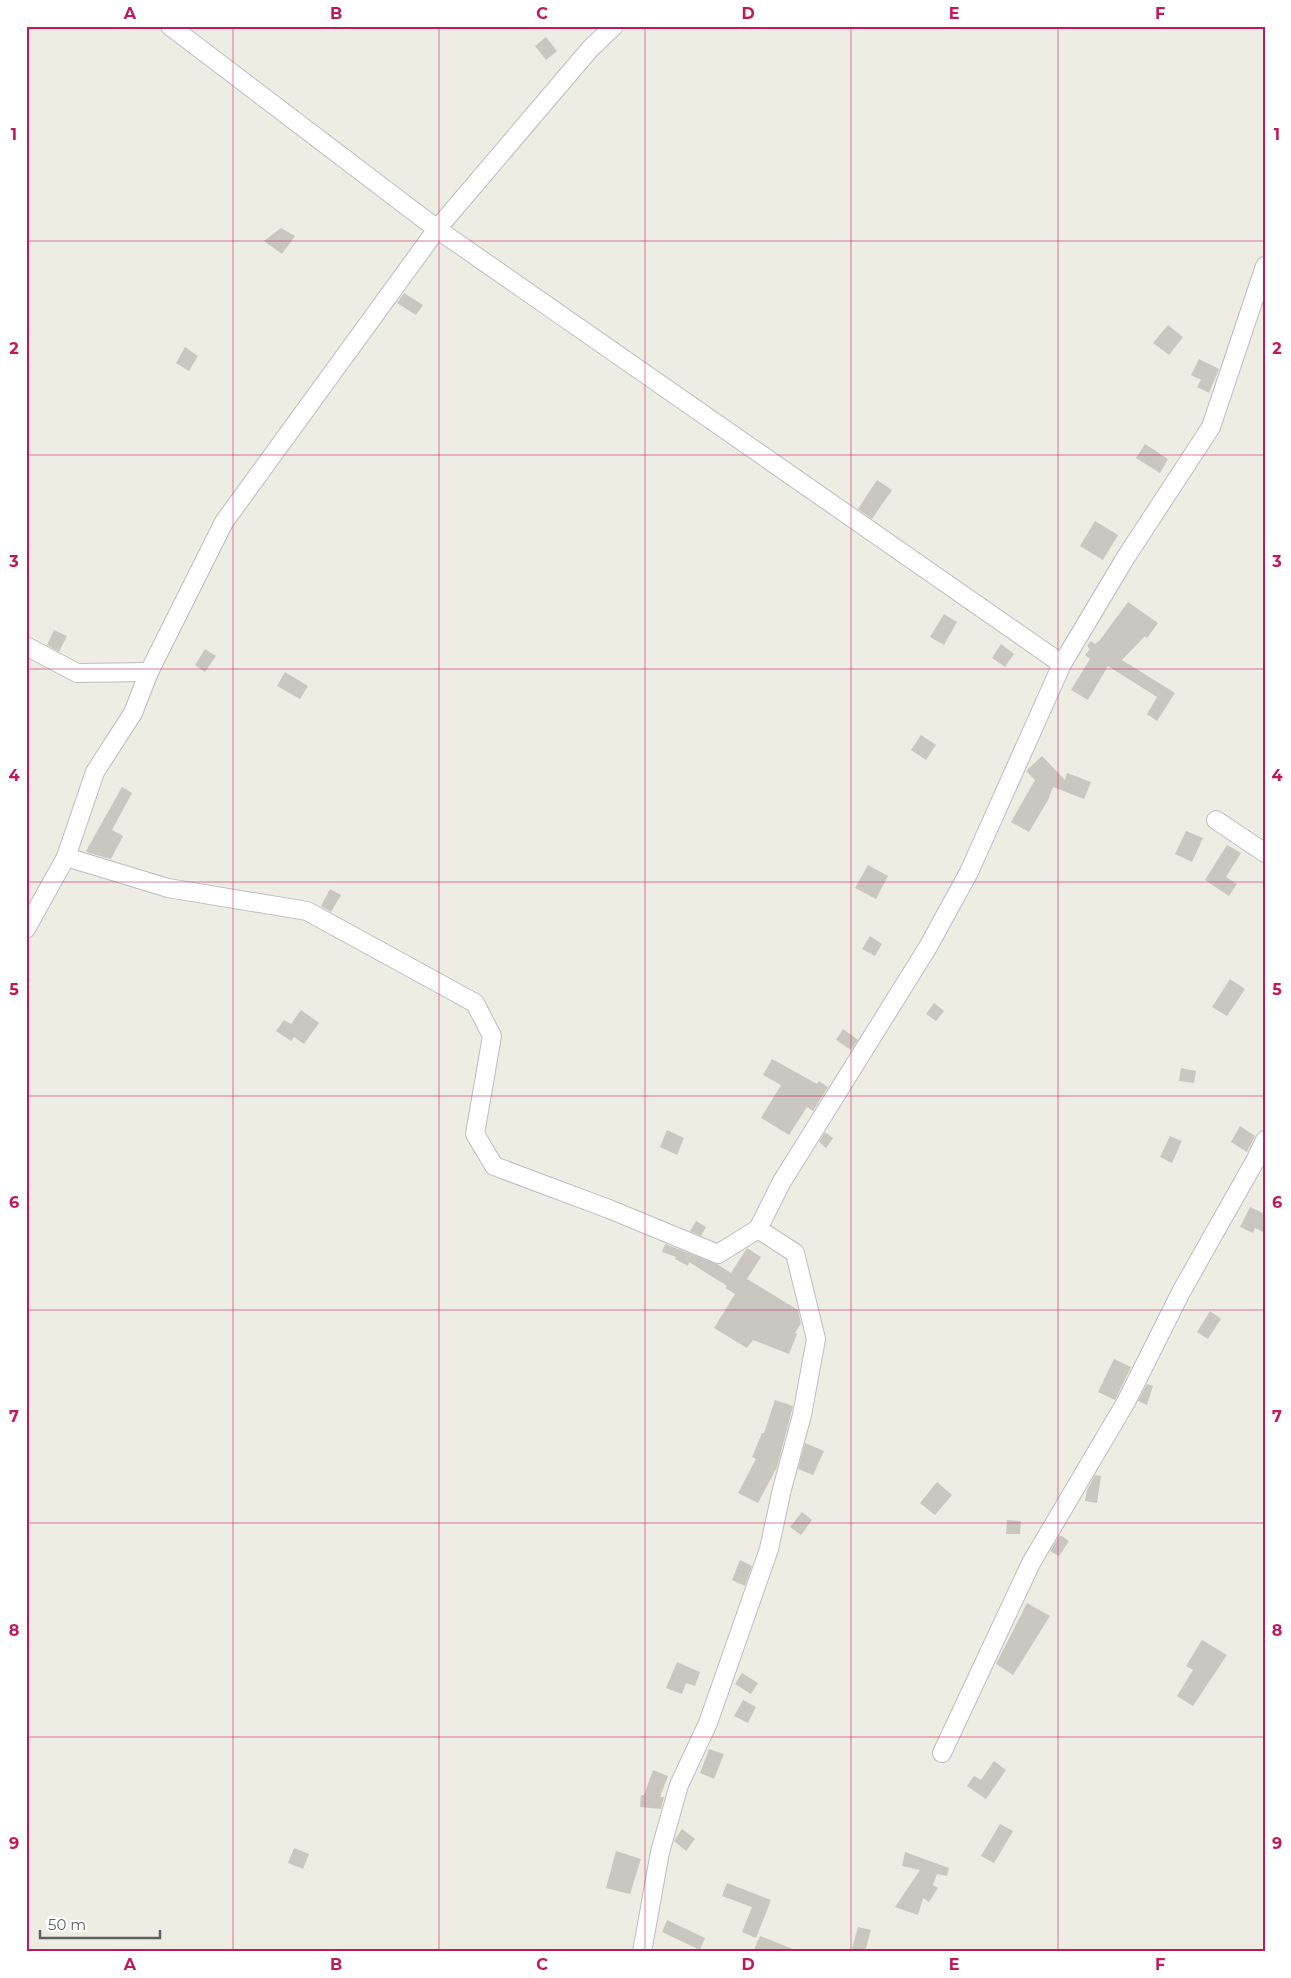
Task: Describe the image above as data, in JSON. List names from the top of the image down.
{
  "scale_bar": "50 m",
  "grid": {
    "columns": [
      "A",
      "B",
      "C",
      "D",
      "E",
      "F"
    ],
    "rows": [
      "1",
      "2",
      "3",
      "4",
      "5",
      "6",
      "7",
      "8",
      "9"
    ]
  }
}
